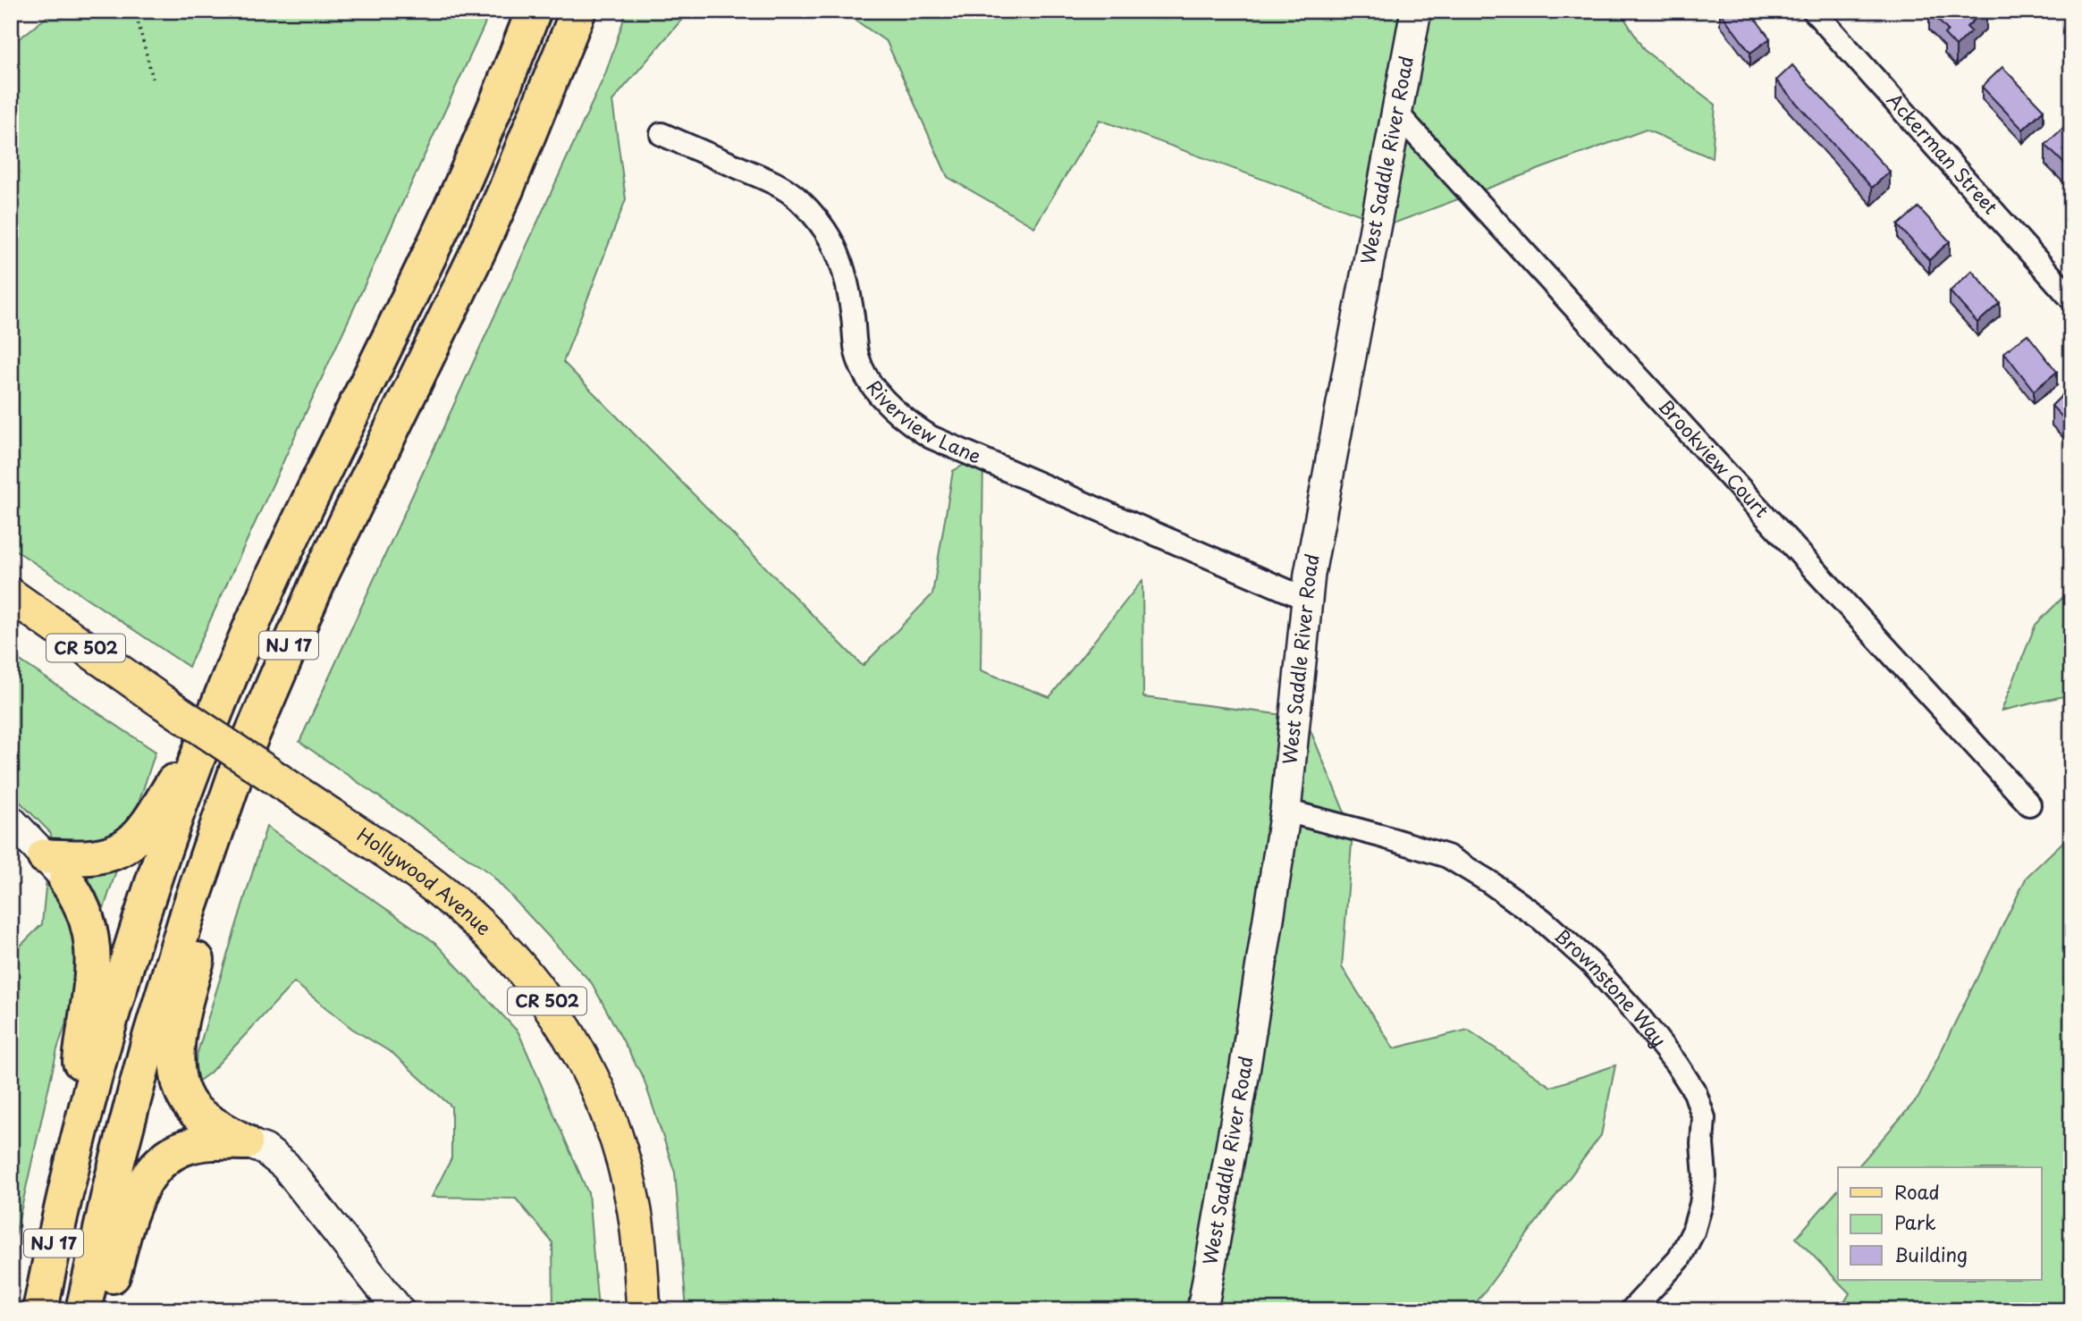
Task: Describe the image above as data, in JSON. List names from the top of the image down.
{
  "streets": {
    "highway": ["NJ 17"],
    "main road": ["CR 502", "Hollywood Avenue"],
    "street": [
      "Ackerman Street",
      "West Saddle River Road",
      "Riverview Lane",
      "Brookview Court",
      "Brownstone Way"
    ]
  },
  "crossings": [
    ["West Saddle River Road", "Riverview Lane"],
    ["West Saddle River Road", "Brookview Court"],
    ["West Saddle River Road", "Brownstone Way"]
  ],
  "legend": ["Road", "Park", "Building"]
}
